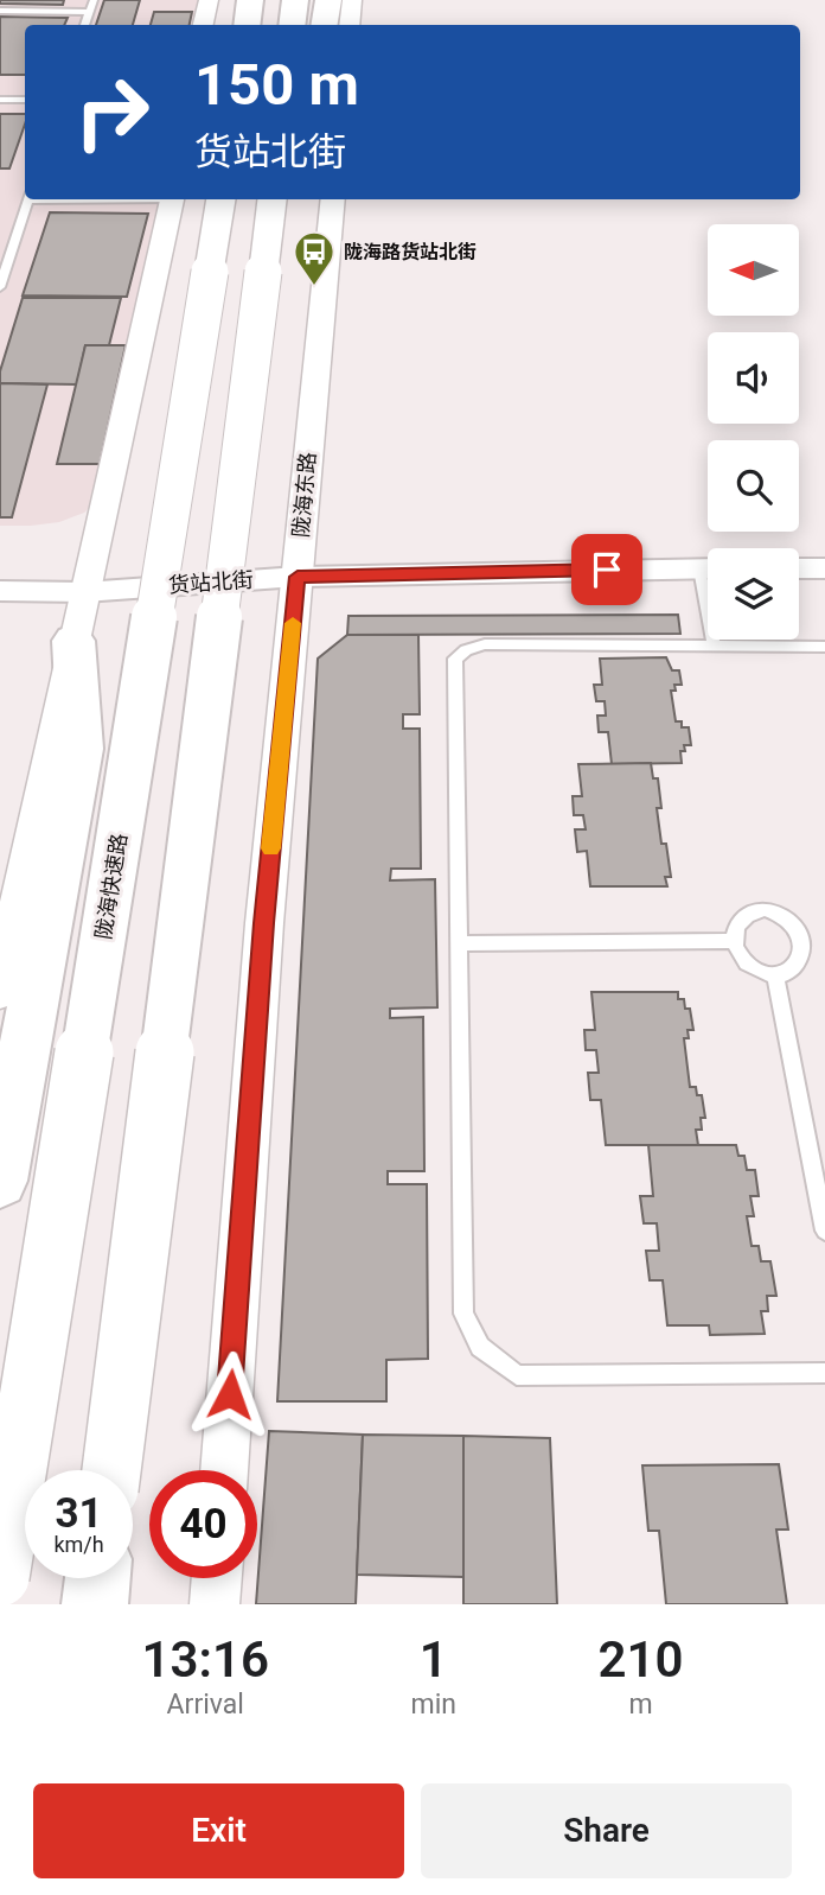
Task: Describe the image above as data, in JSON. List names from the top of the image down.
{
  "streets": {
    "highway": ["陇海快速路"],
    "street": ["陇海东路", "货站北街"]
  },
  "crossings": [
    ["陇海东路", "货站北街"]
  ],
  "places": {
    "bus stop": ["陇海路货站北街"]
  },
  "north": "left",
  "page": {
    "turn": ["150 m", "货站北街"],
    "speed": "31 km/h",
    "limit": "40",
    "eta": [
      "13:16",
      "Arrival",
      "1",
      "min",
      "210",
      "m"
    ],
    "buttons": ["Exit", "Share"]
  }
}
